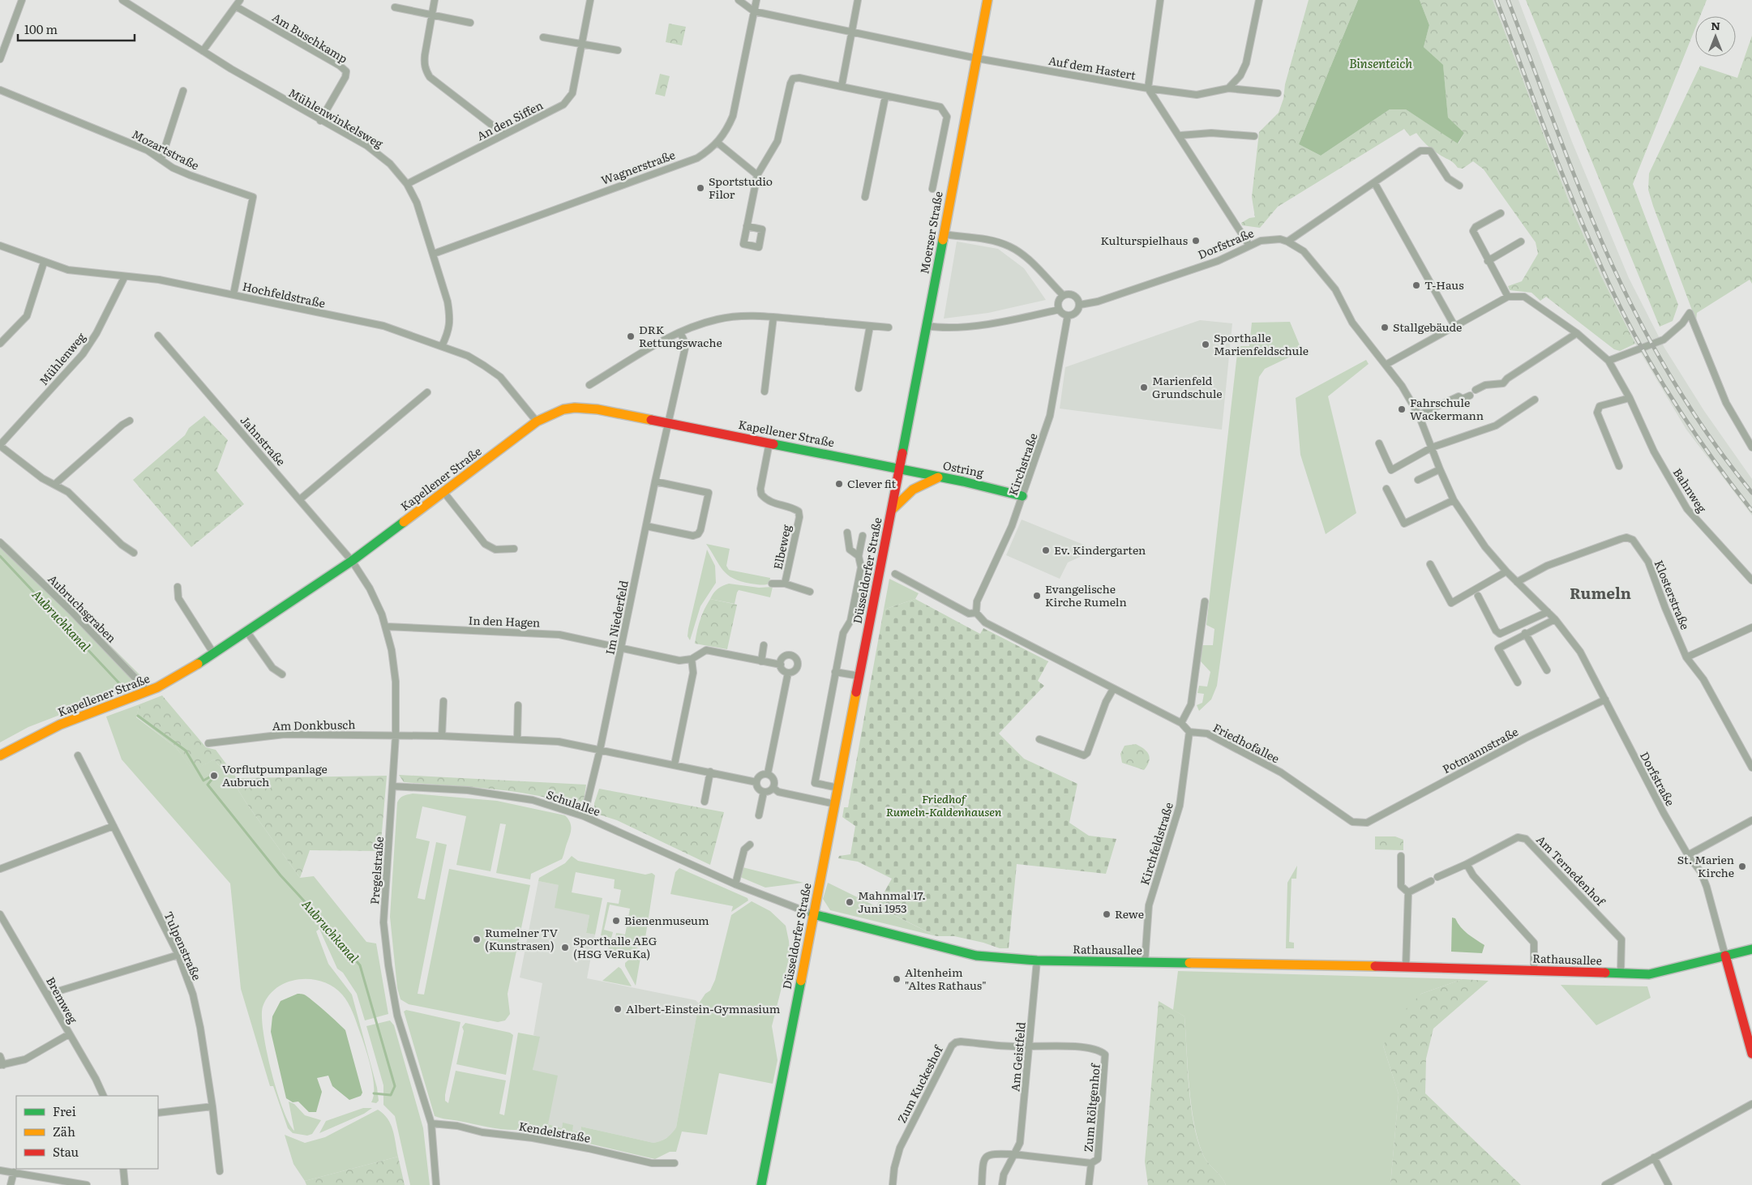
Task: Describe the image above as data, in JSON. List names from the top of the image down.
{
  "streets": {
    "main road": [
      "Moerser Straße",
      "Kapellener Straße",
      "Ostring",
      "Düsseldorfer Straße",
      "Rathausallee"
    ],
    "street": [
      "Am Buschkamp",
      "Auf dem Hastert",
      "Mühlenwinkelsweg",
      "An den Siffen",
      "Mozartstraße",
      "Wagnerstraße",
      "Dorfstraße",
      "Hochfeldstraße",
      "Mühlenweg",
      "Jahnstraße",
      "Kirchstraße",
      "Bahnweg",
      "Elbeweg",
      "Klosterstraße",
      "Aubruchsgraben",
      "Im Niederfeld",
      "In den Hagen",
      "Am Donkbusch",
      "Friedhofallee",
      "Potmannstraße",
      "Schulallee",
      "Kirchfeldstraße",
      "Pregelstraße",
      "Am Ternedenhof",
      "Tulpenstraße",
      "Bremweg",
      "Am Geistfeld",
      "Zum Kuckeshof",
      "Zum Röltgenhof",
      "Kendelstraße"
    ]
  },
  "crossings": [
    ["Am Buschkamp", "Mühlenwinkelsweg"],
    ["Auf dem Hastert", "Wagnerstraße"],
    ["Auf dem Hastert", "Moerser Straße"],
    ["Auf dem Hastert", "Dorfstraße"],
    ["Mühlenwinkelsweg", "An den Siffen"],
    ["Mühlenwinkelsweg", "Wagnerstraße"],
    ["Mühlenwinkelsweg", "Hochfeldstraße"],
    ["Mozartstraße", "Hochfeldstraße"],
    ["Moerser Straße", "Kapellener Straße"],
    ["Moerser Straße", "Ostring"],
    ["Moerser Straße", "Düsseldorfer Straße"],
    ["Dorfstraße", "Kirchstraße"],
    ["Dorfstraße", "Klosterstraße"],
    ["Dorfstraße", "Potmannstraße"],
    ["Dorfstraße", "Rathausallee"],
    ["Hochfeldstraße", "Mühlenweg"],
    ["Hochfeldstraße", "Kapellener Straße"],
    ["Kapellener Straße", "Jahnstraße"],
    ["Kapellener Straße", "Ostring"],
    ["Kapellener Straße", "Elbeweg"],
    ["Kapellener Straße", "Düsseldorfer Straße"],
    ["Kapellener Straße", "Aubruchsgraben"],
    ["Kapellener Straße", "Im Niederfeld"],
    ["Kapellener Straße", "Pregelstraße"],
    ["Jahnstraße", "Pregelstraße"],
    ["Kirchstraße", "Ostring"],
    ["Ostring", "Düsseldorfer Straße"],
    ["Düsseldorfer Straße", "Schulallee"],
    ["Düsseldorfer Straße", "Rathausallee"],
    ["Im Niederfeld", "In den Hagen"],
    ["Im Niederfeld", "Am Donkbusch"],
    ["Im Niederfeld", "Schulallee"],
    ["In den Hagen", "Pregelstraße"],
    ["Am Donkbusch", "Pregelstraße"],
    ["Friedhofallee", "Potmannstraße"],
    ["Friedhofallee", "Kirchfeldstraße"],
    ["Schulallee", "Pregelstraße"],
    ["Schulallee", "Rathausallee"],
    ["Kirchfeldstraße", "Rathausallee"],
    ["Pregelstraße", "Kendelstraße"],
    ["Am Ternedenhof", "Rathausallee"],
    ["Rathausallee", "Am Geistfeld"],
    ["Am Geistfeld", "Zum Kuckeshof"],
    ["Am Geistfeld", "Zum Röltgenhof"],
    ["Zum Kuckeshof", "Zum Röltgenhof"]
  ],
  "districts": ["Rumeln"],
  "water": ["Binsenteich", "Aubruchkanal"],
  "parks": ["Friedhof Rumeln-Kaldenhausen"],
  "places": [
    "Sportstudio Filor",
    "Kulturspielhaus",
    "T-Haus",
    "Stallgebäude",
    "DRK Rettungswache",
    "Sporthalle Marienfeldschule",
    "Marienfeld Grundschule",
    "Fahrschule Wackermann",
    "Clever fit",
    "Ev. Kindergarten",
    "Evangelische Kirche Rumeln",
    "Vorflutpumpanlage Aubruch",
    "St. Marien Kirche",
    "Mahnmal 17. Juni 1953",
    "Rewe",
    "Bienenmuseum",
    "Rumelner TV (Kunstrasen)",
    "Sporthalle AEG (HSG VeRuKa)",
    "Altenheim \"Altes Rathaus\"",
    "Albert-Einstein-Gymnasium"
  ],
  "legend": ["Frei", "Zäh", "Stau"],
  "scale_bar": "100 m",
  "north": "top"
}
